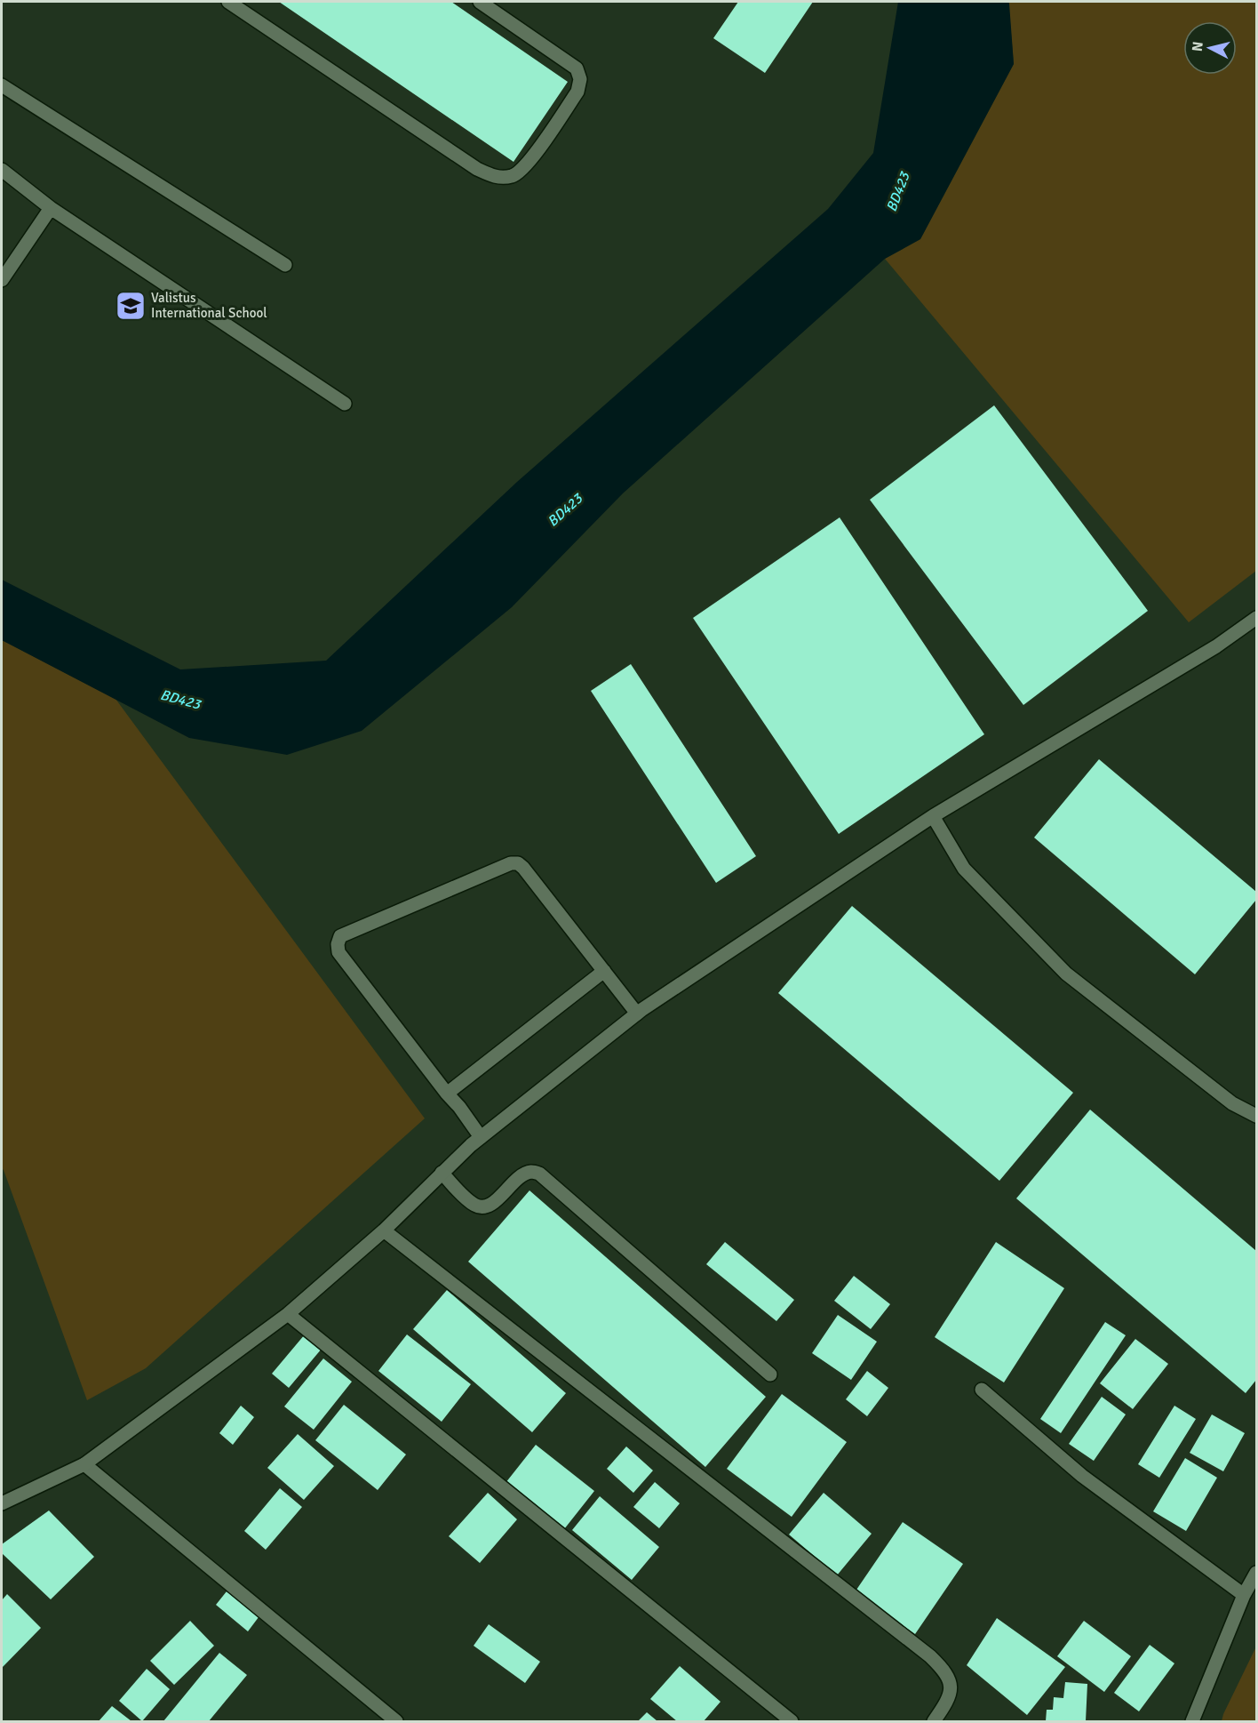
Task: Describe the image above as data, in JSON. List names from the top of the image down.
{
  "water": ["BD423"],
  "places": {
    "school or university": ["Valistus International School"]
  },
  "north": "left"
}
